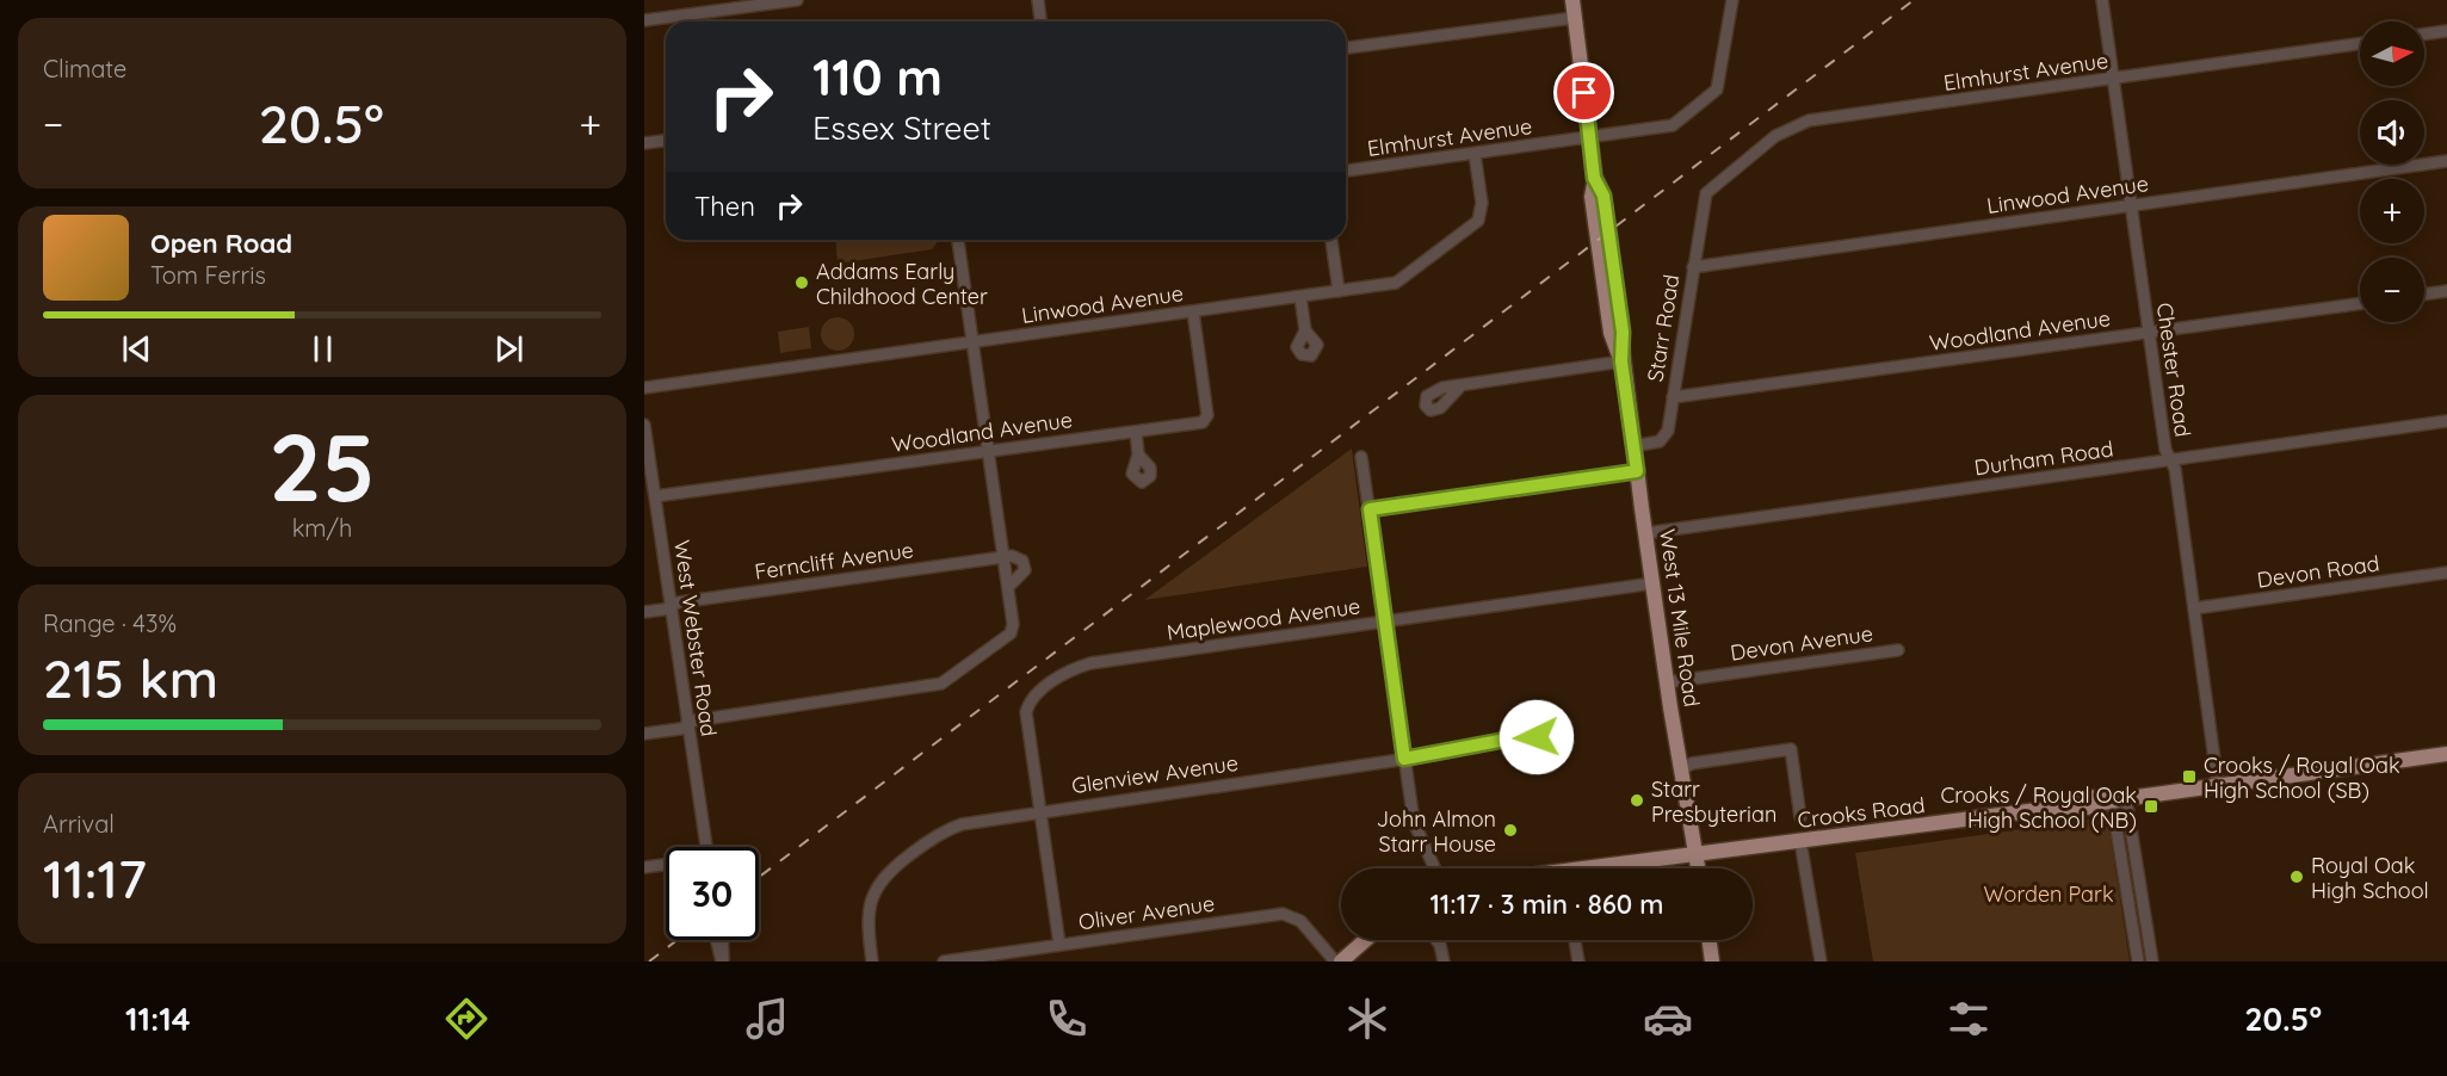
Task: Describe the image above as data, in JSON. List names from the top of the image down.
{
  "streets": {
    "main road": ["West 13 Mile Road", "Crooks Road"],
    "street": [
      "Elmhurst Avenue",
      "Linwood Avenue",
      "Starr Road",
      "Woodland Avenue",
      "Chester Road",
      "Durham Road",
      "Ferncliff Avenue",
      "Devon Road",
      "Maplewood Avenue",
      "West Webster Road",
      "Devon Avenue",
      "Glenview Avenue",
      "Oliver Avenue"
    ]
  },
  "crossings": [
    ["Elmhurst Avenue", "Linwood Avenue"],
    ["Elmhurst Avenue", "Starr Road"],
    ["Elmhurst Avenue", "Chester Road"],
    ["Elmhurst Avenue", "West 13 Mile Road"],
    ["Linwood Avenue", "Starr Road"],
    ["Linwood Avenue", "Woodland Avenue"],
    ["Linwood Avenue", "Chester Road"],
    ["Starr Road", "Woodland Avenue"],
    ["Starr Road", "West 13 Mile Road"],
    ["Woodland Avenue", "Chester Road"],
    ["Woodland Avenue", "West Webster Road"],
    ["Chester Road", "Durham Road"],
    ["Chester Road", "Devon Road"],
    ["Chester Road", "Crooks Road"],
    ["Durham Road", "West 13 Mile Road"],
    ["Ferncliff Avenue", "West Webster Road"],
    ["West 13 Mile Road", "Maplewood Avenue"],
    ["West 13 Mile Road", "Devon Avenue"],
    ["West 13 Mile Road", "Crooks Road"],
    ["Maplewood Avenue", "Glenview Avenue"]
  ],
  "parks": ["Worden Park"],
  "places": {
    "other": [
      "Addams Early Childhood Center",
      "Starr Presbyterian",
      "John Almon Starr House",
      "Royal Oak High School"
    ],
    "transit": ["Crooks / Royal Oak High School (SB)", "Crooks / Royal Oak High School (NB)"]
  },
  "north": "right",
  "page": {
    "tile": [
      "Climate",
      ["25", "km/h"],
      ["Range · 43%", "215 km"],
      ["Arrival", "11:17"]
    ],
    "map_buttons": ["+", "−"],
    "turn": ["110 m", "Essex Street"],
    "heat": ["−", "20.5°", "+"],
    "then": "Then",
    "song": ["Open Road", "Tom Ferris"],
    "limit": "30",
    "trip": "11:17 · 3 min · 860 m",
    "tabs": ["11:14", "20.5°"]
  }
}
